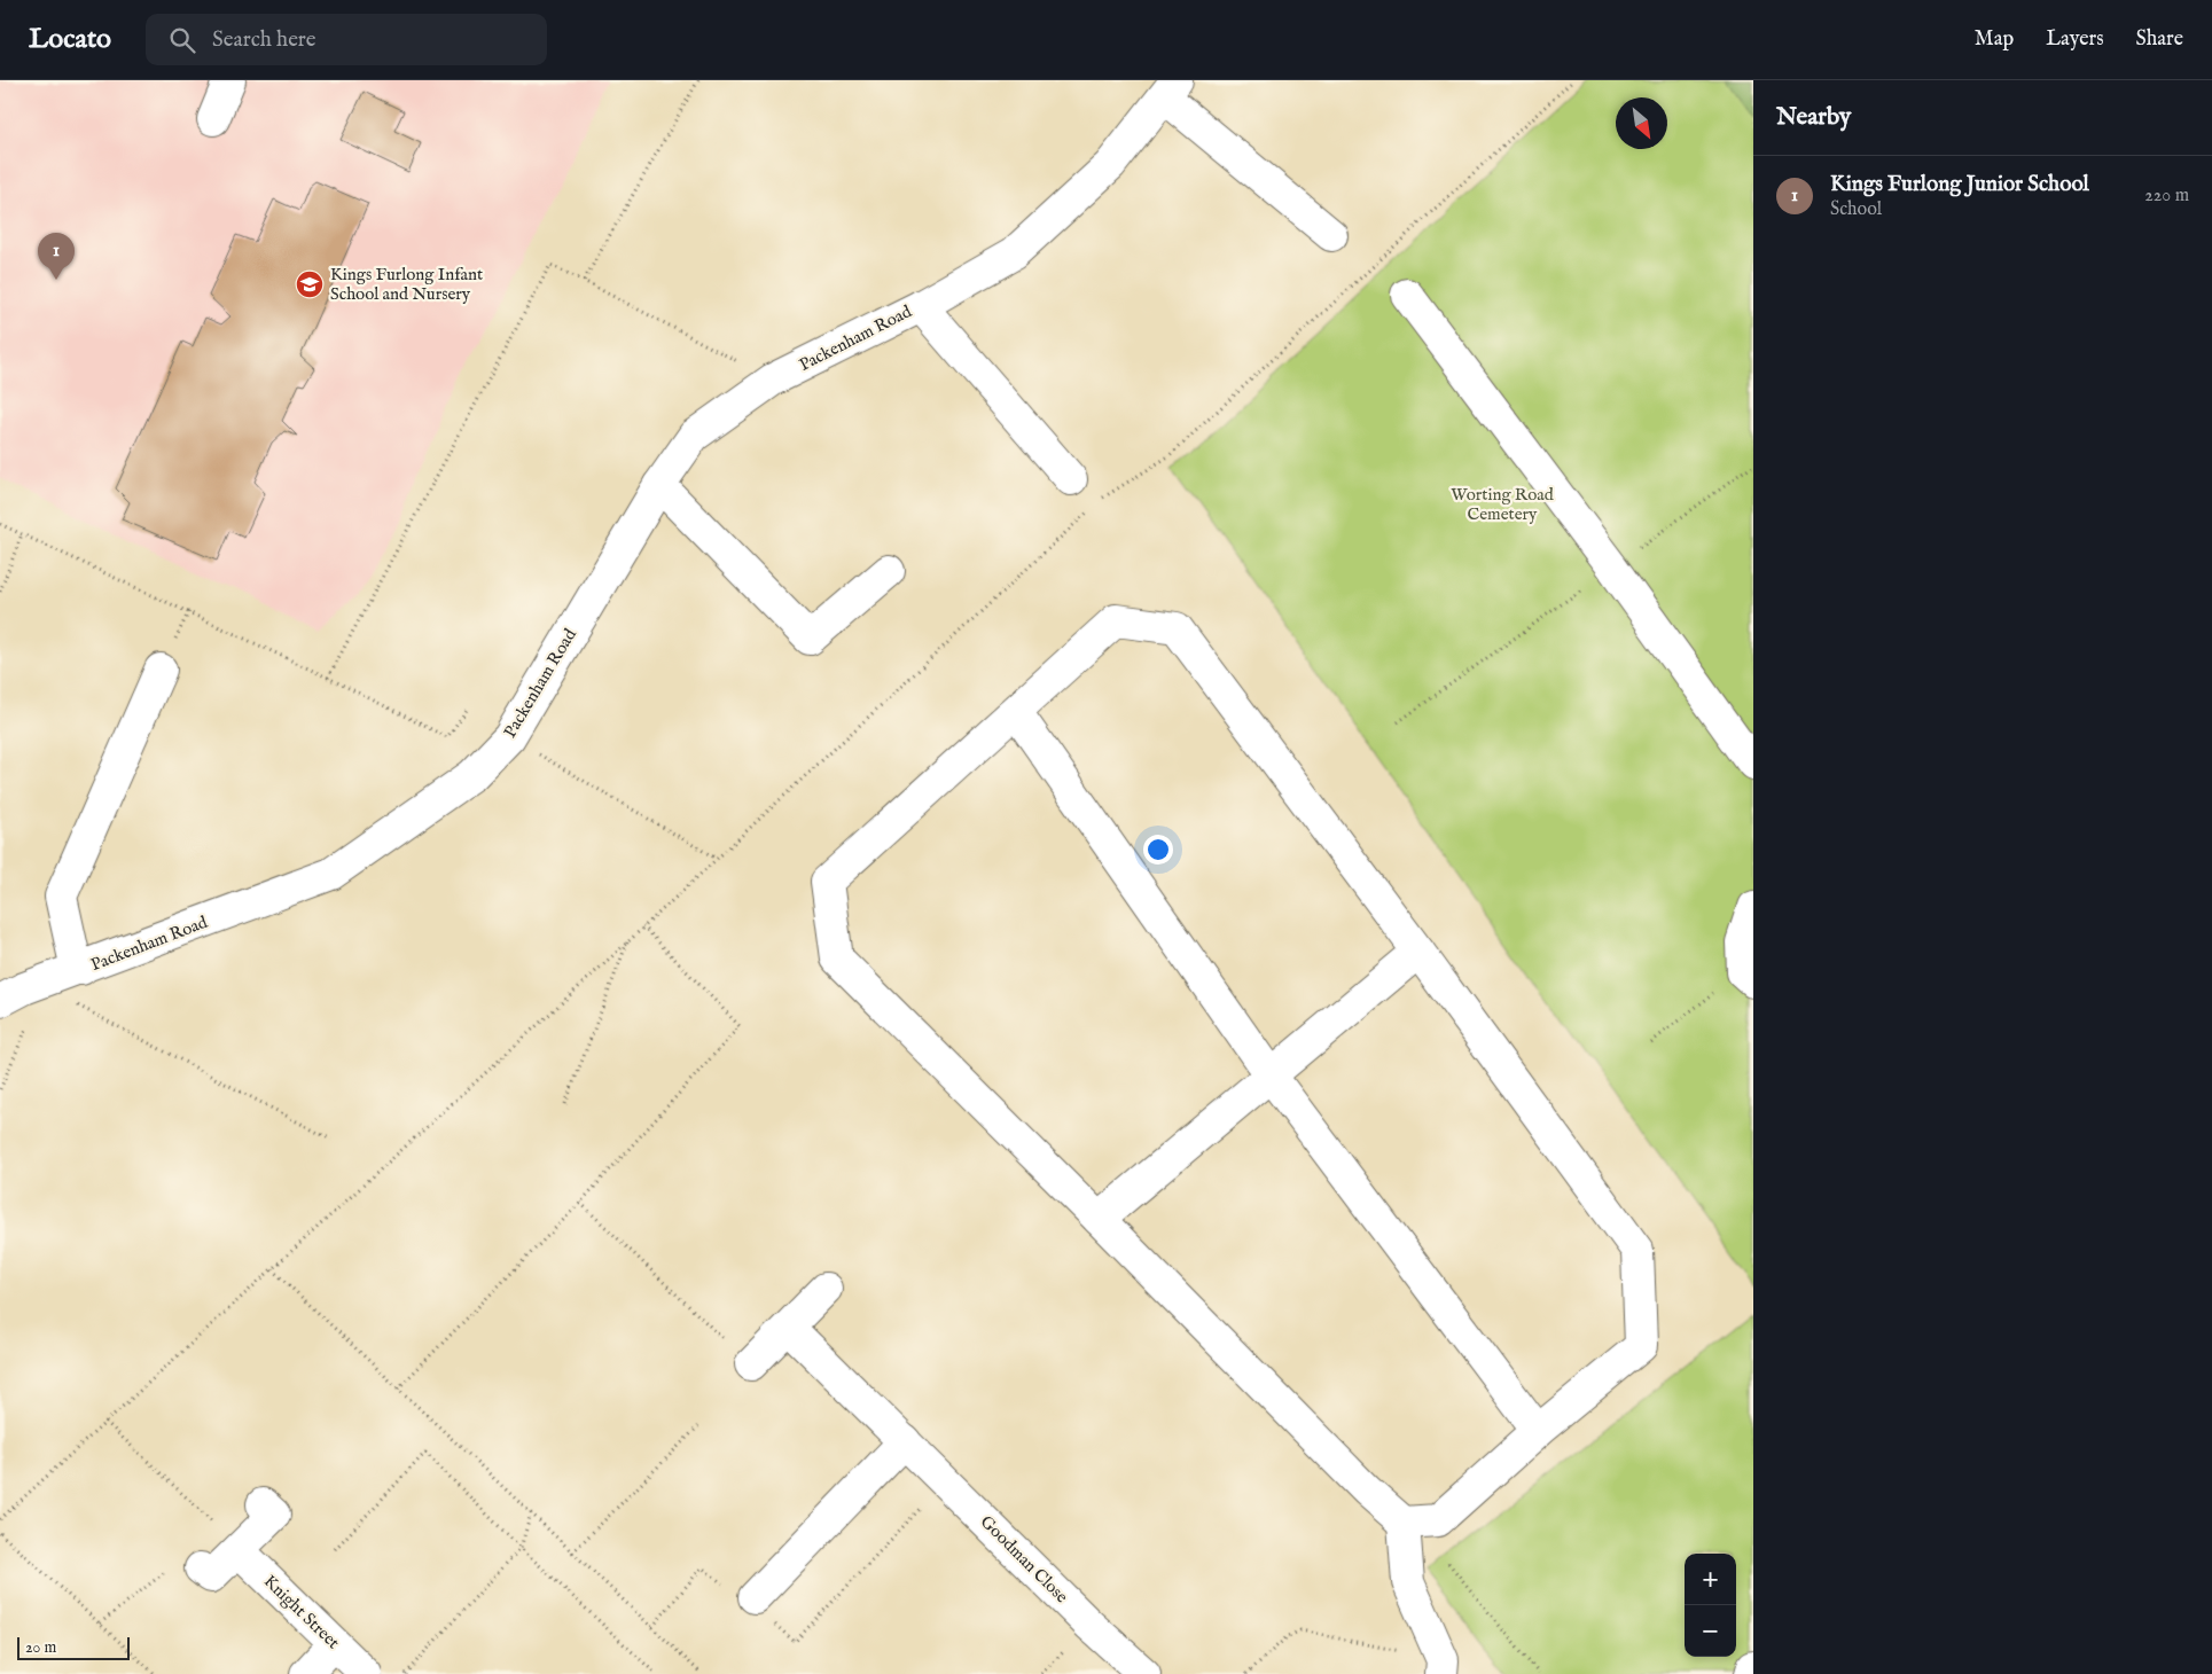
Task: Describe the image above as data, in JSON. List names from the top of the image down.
{
  "streets": {
    "street": ["Packenham Road", "Goodman Close", "Knight Street"]
  },
  "parks": ["Worting Road Cemetery"],
  "places": {
    "school or university": ["Kings Furlong Infant School and Nursery"]
  },
  "scale_bar": "20 m",
  "north": "bottom right",
  "page": {
    "header": "Locato",
    "search": "Search here",
    "nav": ["Map", "Layers", "Share"],
    "heading": "Nearby",
    "list": [
      {
        "mark": "1",
        "name": "Kings Furlong Junior School",
        "note": "School",
        "value": "220 m"
      }
    ],
    "pins": "1",
    "map_buttons": ["+", "−"],
    "scale": "20 m"
  }
}
